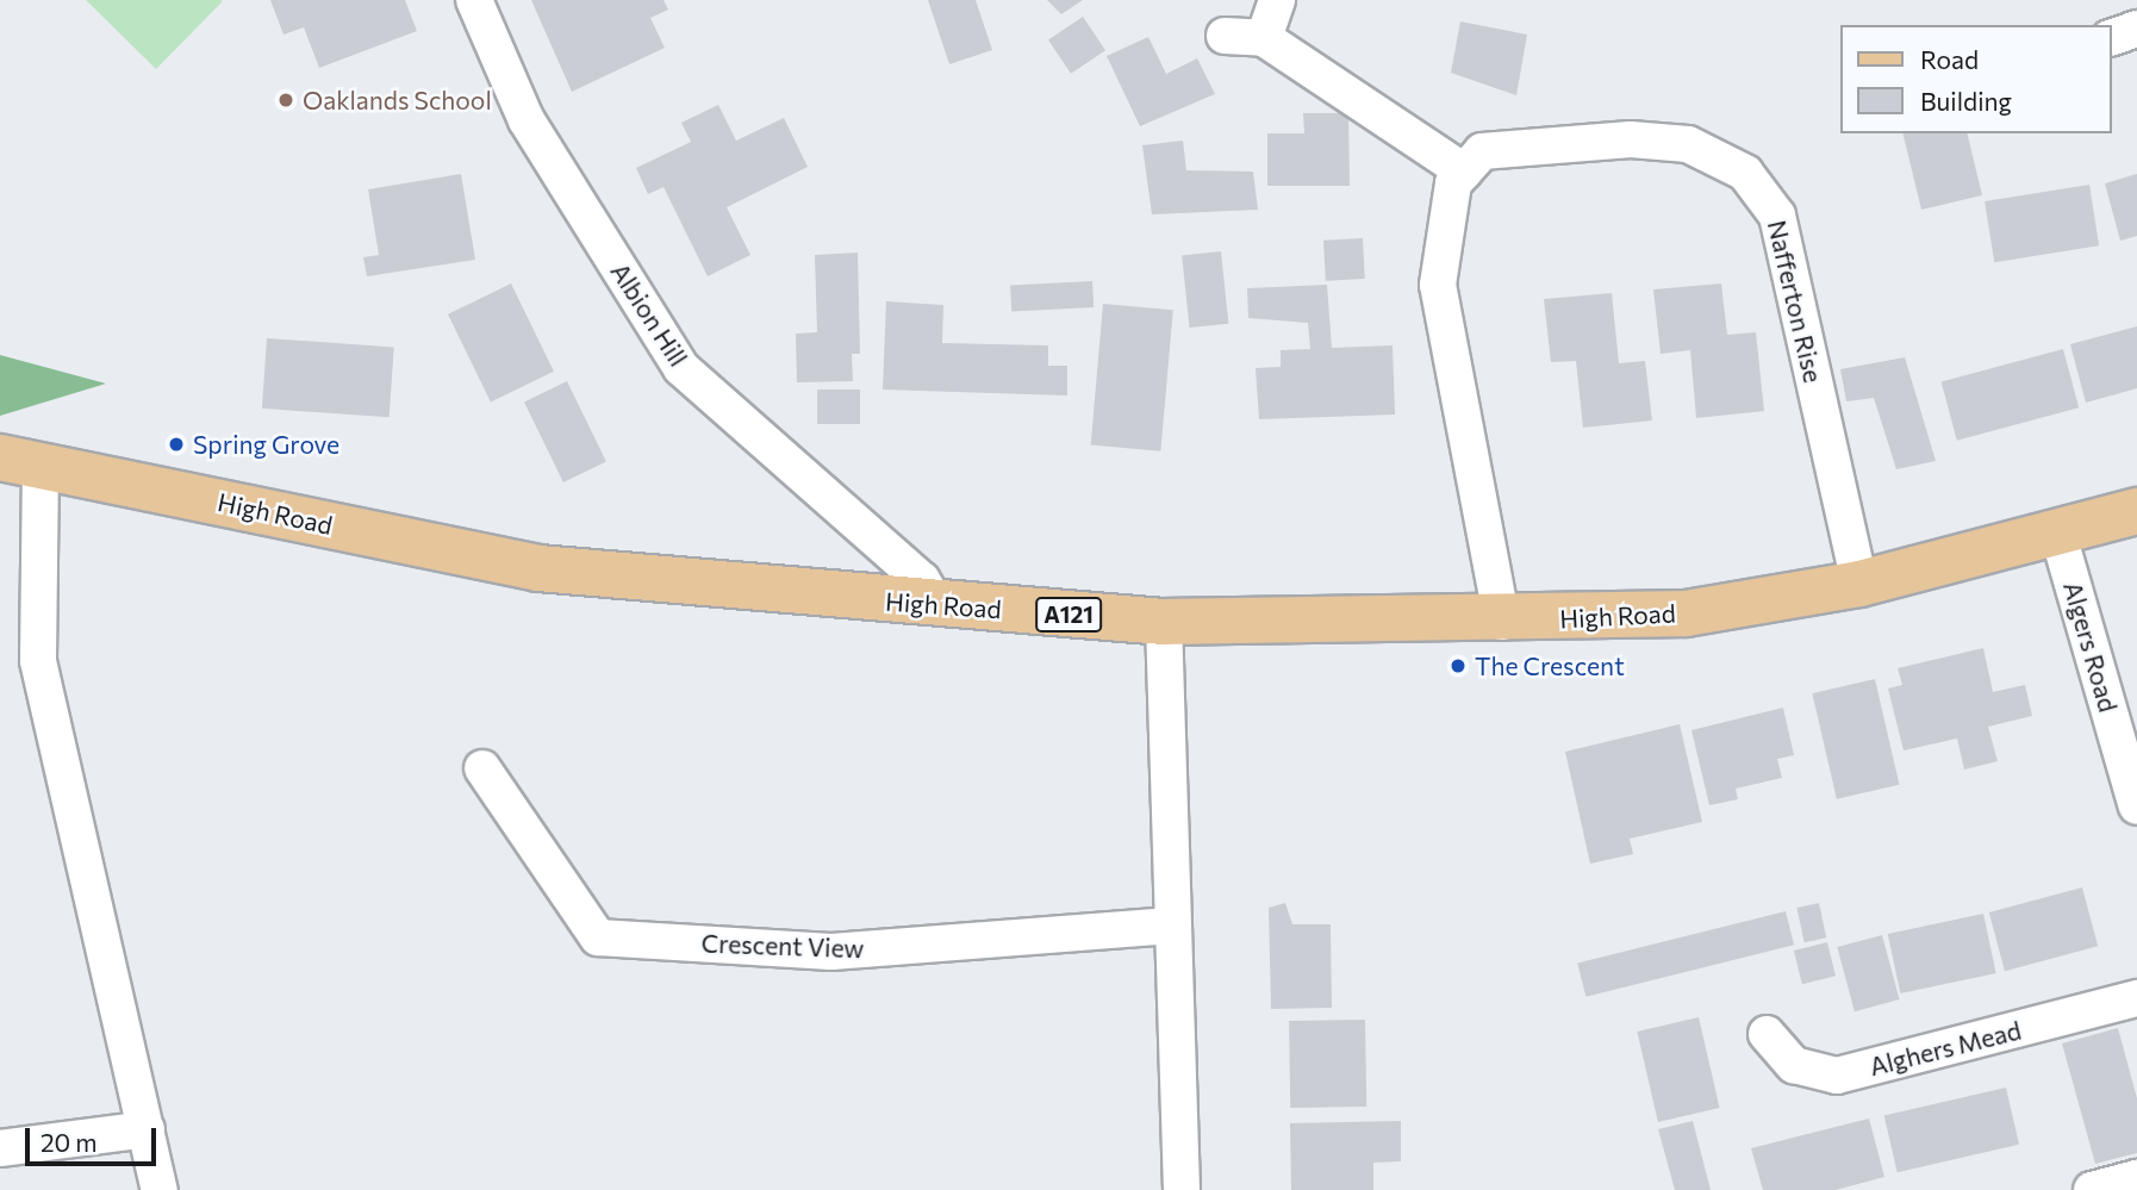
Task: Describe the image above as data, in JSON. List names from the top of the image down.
{
  "streets": {
    "main road": ["High Road", "A121"],
    "street": [
      "Nafferton Rise",
      "Albion Hill",
      "Algers Road",
      "Crescent View",
      "Alghers Mead"
    ]
  },
  "crossings": [
    ["Nafferton Rise", "High Road"],
    ["Albion Hill", "High Road"],
    ["High Road", "Algers Road"]
  ],
  "places": ["Oaklands School", "Spring Grove", "The Crescent"],
  "legend": ["Road", "Building"],
  "scale_bar": "20 m"
}
